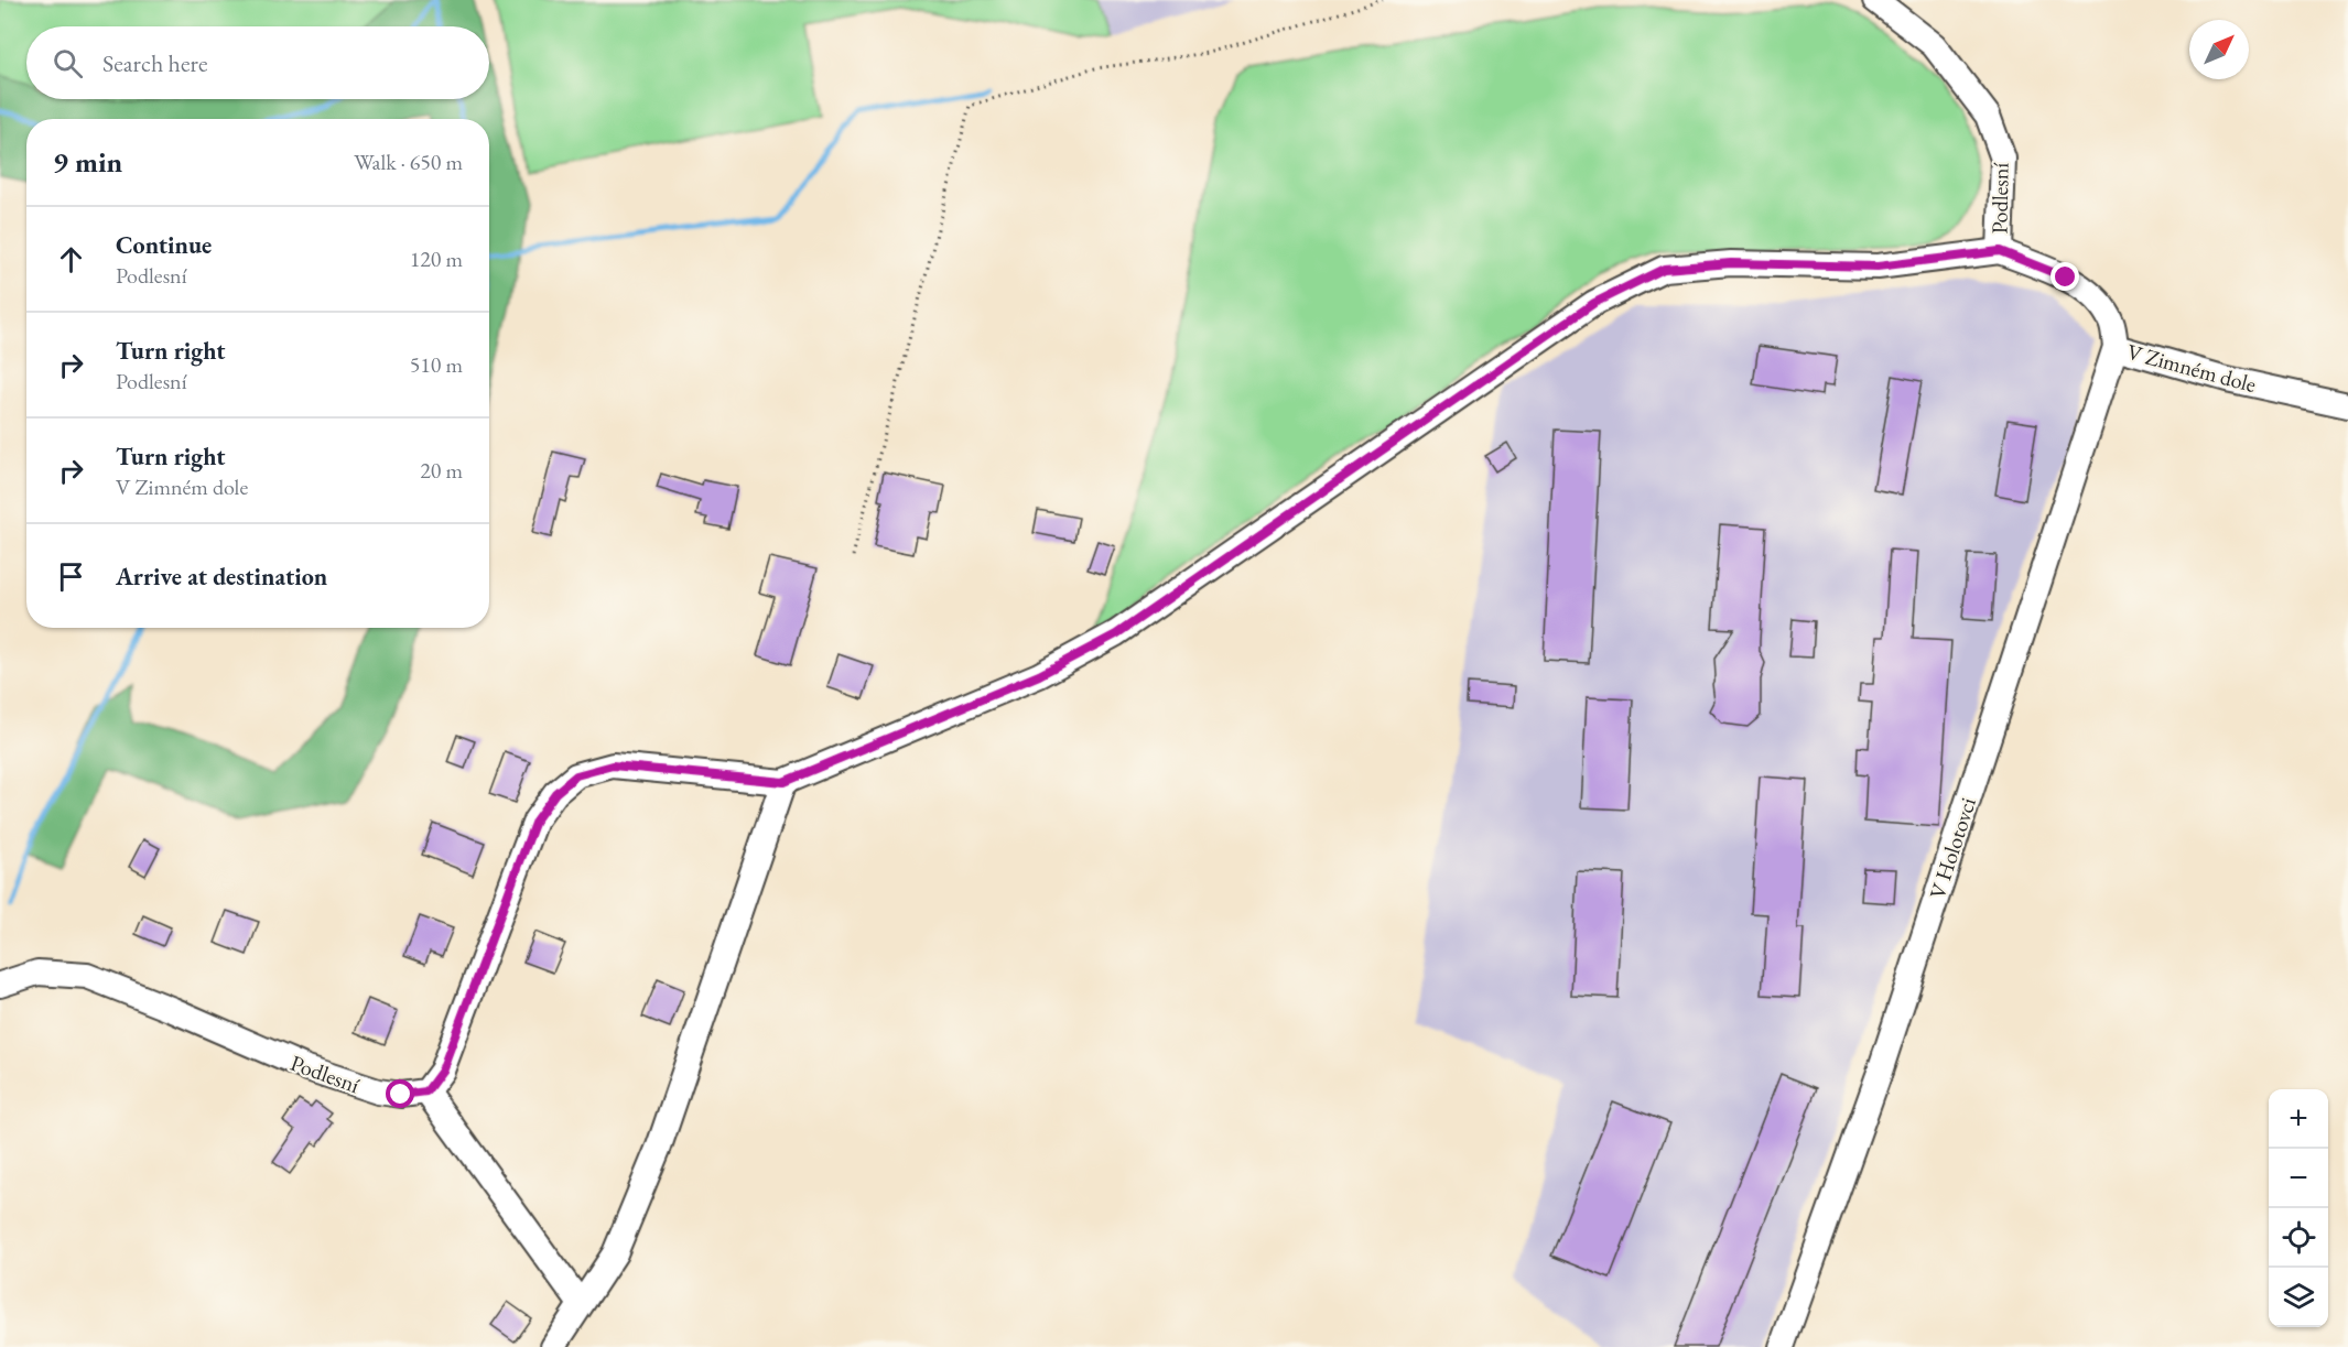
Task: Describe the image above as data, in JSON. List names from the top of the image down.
{
  "streets": {
    "street": ["Podlesní", "V Zimném dole", "V Holotovci"]
  },
  "crossings": [
    ["Podlesní", "V Zimném dole"],
    ["V Zimném dole", "V Holotovci"]
  ],
  "north": "top right",
  "page": {
    "search": "Search here",
    "heading": ["9 min", "Walk · 650 m"],
    "list": [
      ["Continue", "Podlesní", "120 m"],
      ["Turn right", "Podlesní", "510 m"],
      ["Turn right", "V Zimném dole", "20 m"],
      "Arrive at destination"
    ],
    "map_buttons": ["+", "−"]
  }
}
